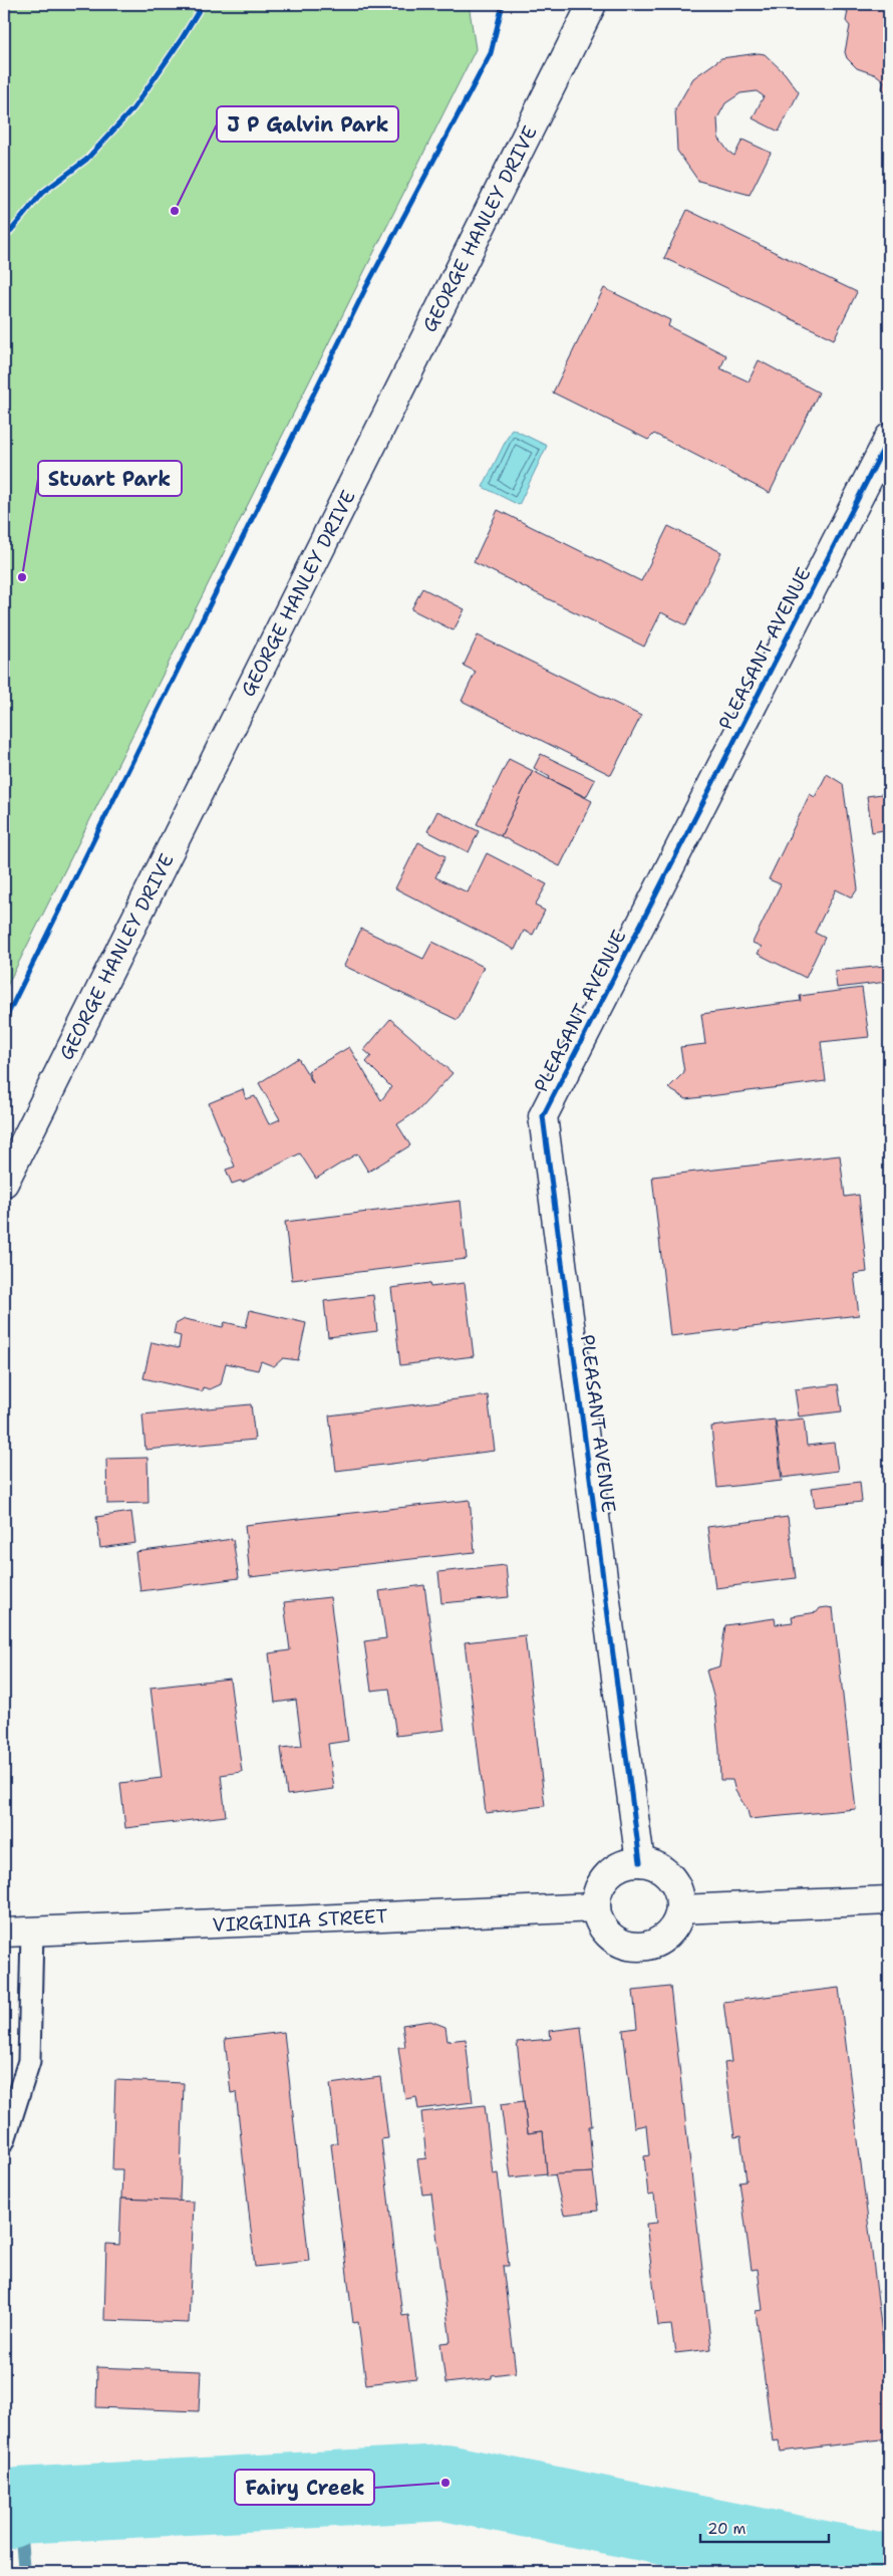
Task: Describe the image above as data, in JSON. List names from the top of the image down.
{
  "streets": {
    "street": ["GEORGE HANLEY DRIVE", "PLEASANT AVENUE", "VIRGINIA STREET"]
  },
  "crossings": [
    ["PLEASANT AVENUE", "VIRGINIA STREET"]
  ],
  "places": ["J P Galvin Park", "Stuart Park", "Fairy Creek"],
  "scale_bar": "20 m"
}
